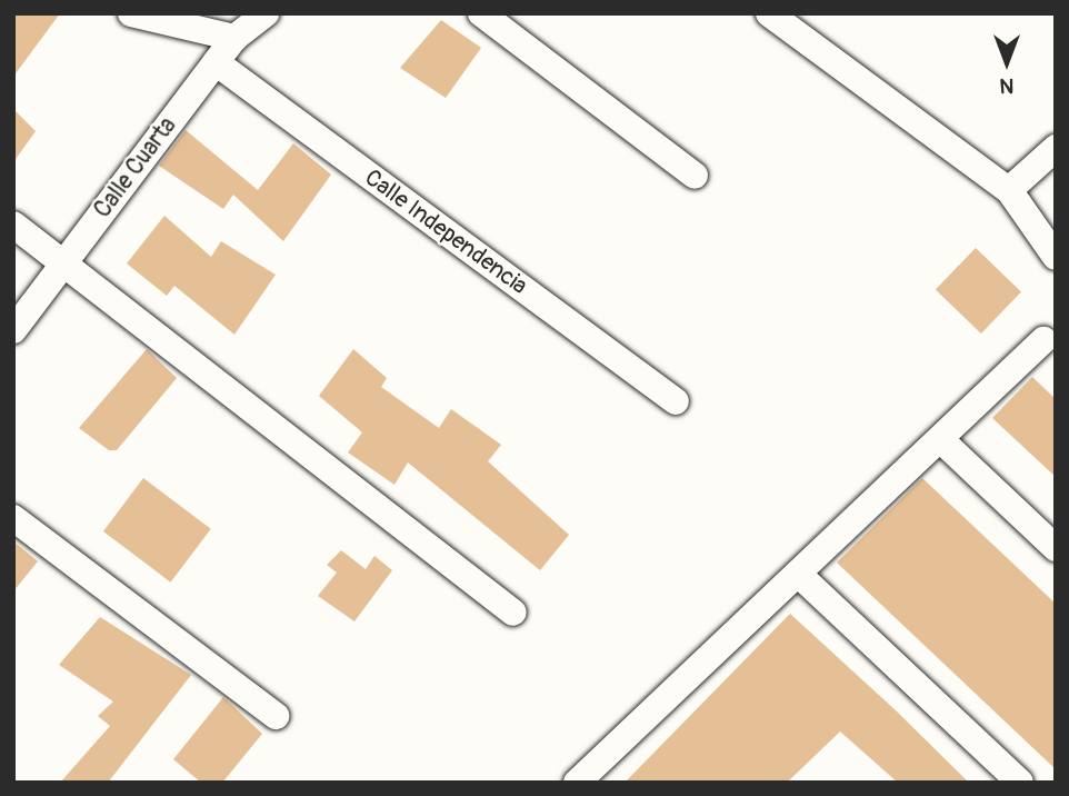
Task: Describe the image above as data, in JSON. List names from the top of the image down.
{
  "streets": {
    "street": ["Calle Cuarta", "Calle Independencia"]
  },
  "crossings": [
    ["Calle Cuarta", "Calle Independencia"]
  ],
  "north": "bottom"
}
